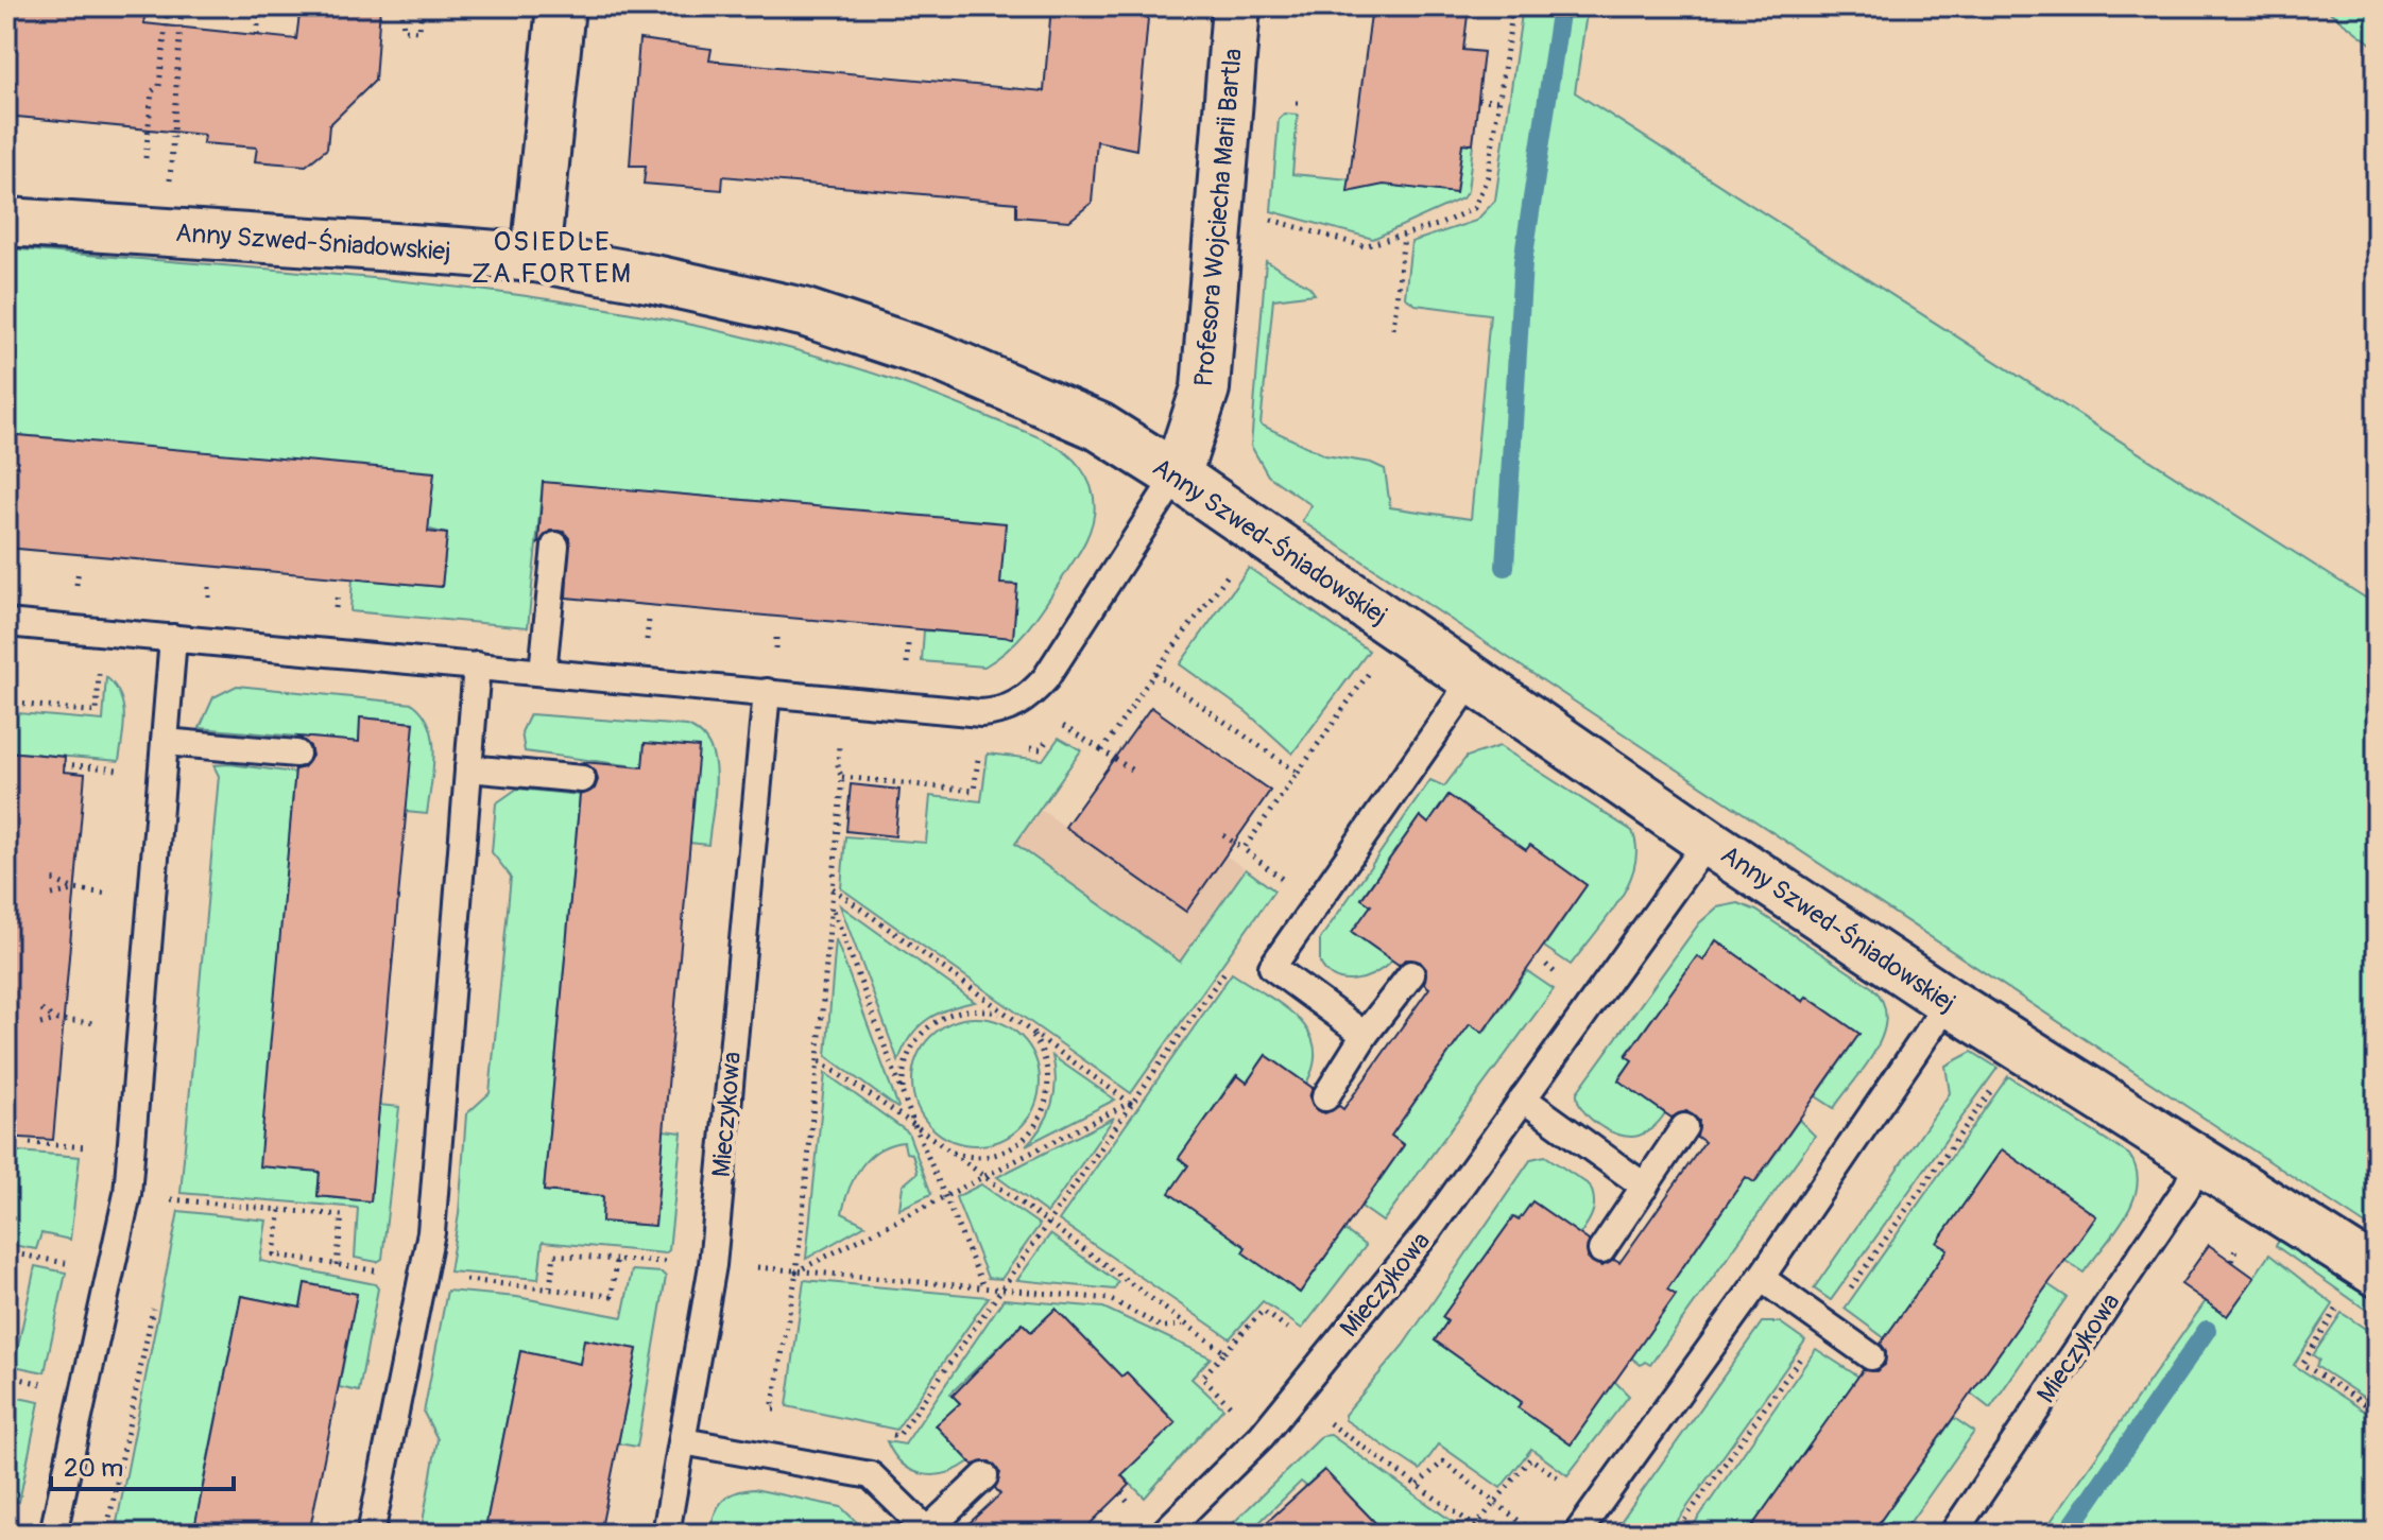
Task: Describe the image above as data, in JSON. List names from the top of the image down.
{
  "streets": {
    "street": ["Profesora Wojciecha Marii Bartla", "Anny Szwed-Śniadowskiej"],
    "lane": ["Mieczykowa"]
  },
  "crossings": [
    ["Profesora Wojciecha Marii Bartla", "Anny Szwed-Śniadowskiej"],
    ["Anny Szwed-Śniadowskiej", "Mieczykowa"]
  ],
  "districts": ["OSIEDLE ZA FORTEM"],
  "scale_bar": "20 m"
}
